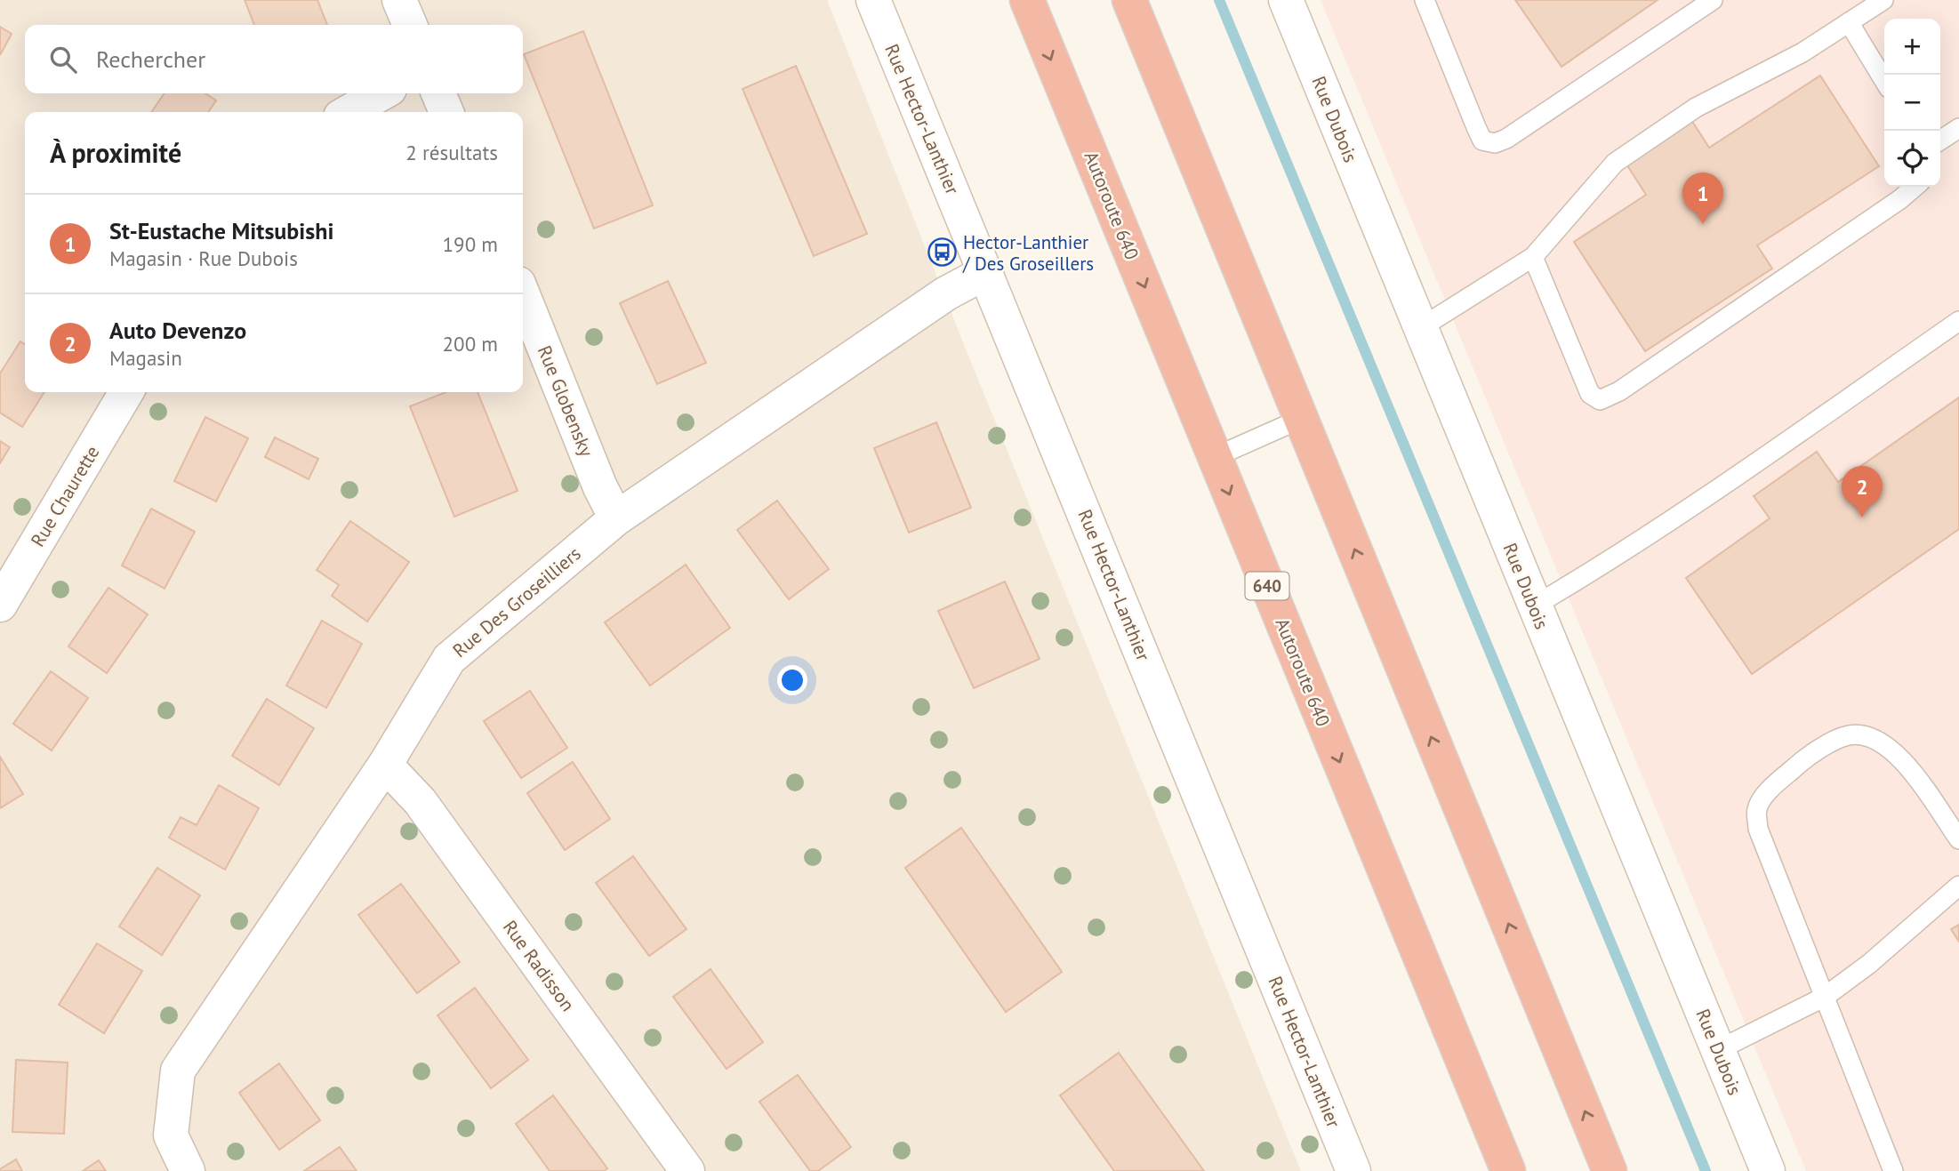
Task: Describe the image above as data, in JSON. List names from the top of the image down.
{
  "streets": {
    "highway": ["Autoroute 640", "640"],
    "street": [
      "Rue Hector-Lanthier",
      "Rue Dubois",
      "Rue Globensky",
      "Rue Chaurette",
      "Rue Des Groseilliers",
      "Rue Radisson"
    ]
  },
  "crossings": [
    ["Rue Hector-Lanthier", "Rue Des Groseilliers"],
    ["Rue Globensky", "Rue Des Groseilliers"],
    ["Rue Des Groseilliers", "Rue Radisson"]
  ],
  "places": {
    "bus stop": ["Hector-Lanthier / Des Groseillers"]
  },
  "page": {
    "map_buttons": ["+", "−"],
    "search": "Rechercher",
    "heading": ["À proximité", "2 résultats"],
    "pins": ["1", "2"],
    "list": [
      {
        "mark": "1",
        "name": "St-Eustache Mitsubishi",
        "note": "Magasin · Rue Dubois",
        "value": "190 m"
      },
      {
        "mark": "2",
        "name": "Auto Devenzo",
        "note": "Magasin",
        "value": "200 m"
      }
    ]
  }
}
